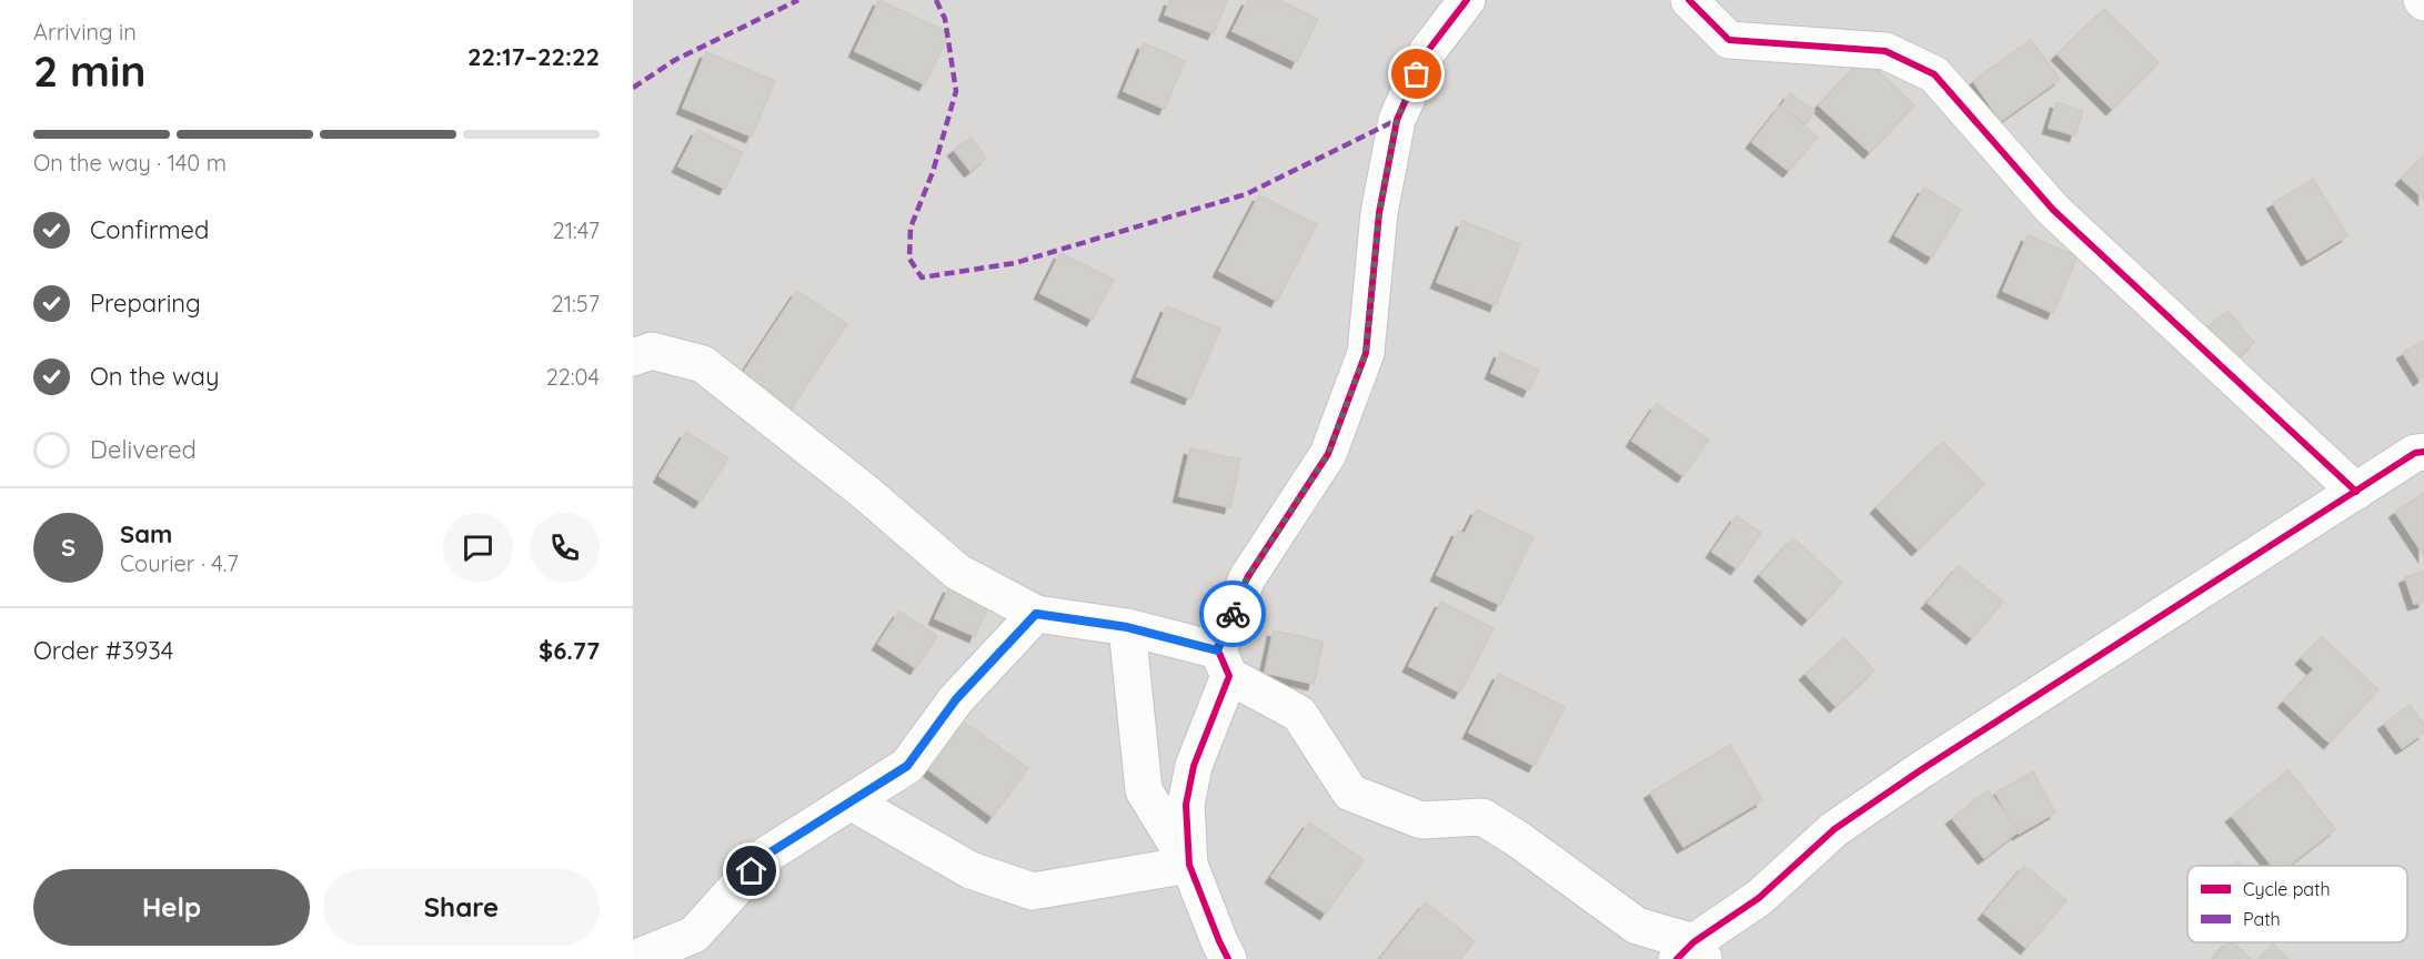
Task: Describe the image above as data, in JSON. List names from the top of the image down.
{
  "legend": ["Cycle path", "Path"],
  "page": {
    "heading": ["2 min", "Arriving in", "22:17–22:22"],
    "panel": [
      "Sam",
      "Courier · 4.7",
      "Order #3934",
      "$6.77"
    ],
    "bar": "On the way · 140 m",
    "list": [
      ["Confirmed", "21:47"],
      ["Preparing", "21:57"],
      ["On the way", "22:04"],
      "Delivered"
    ],
    "round": "S",
    "buttons": ["Help", "Share"]
  }
}
